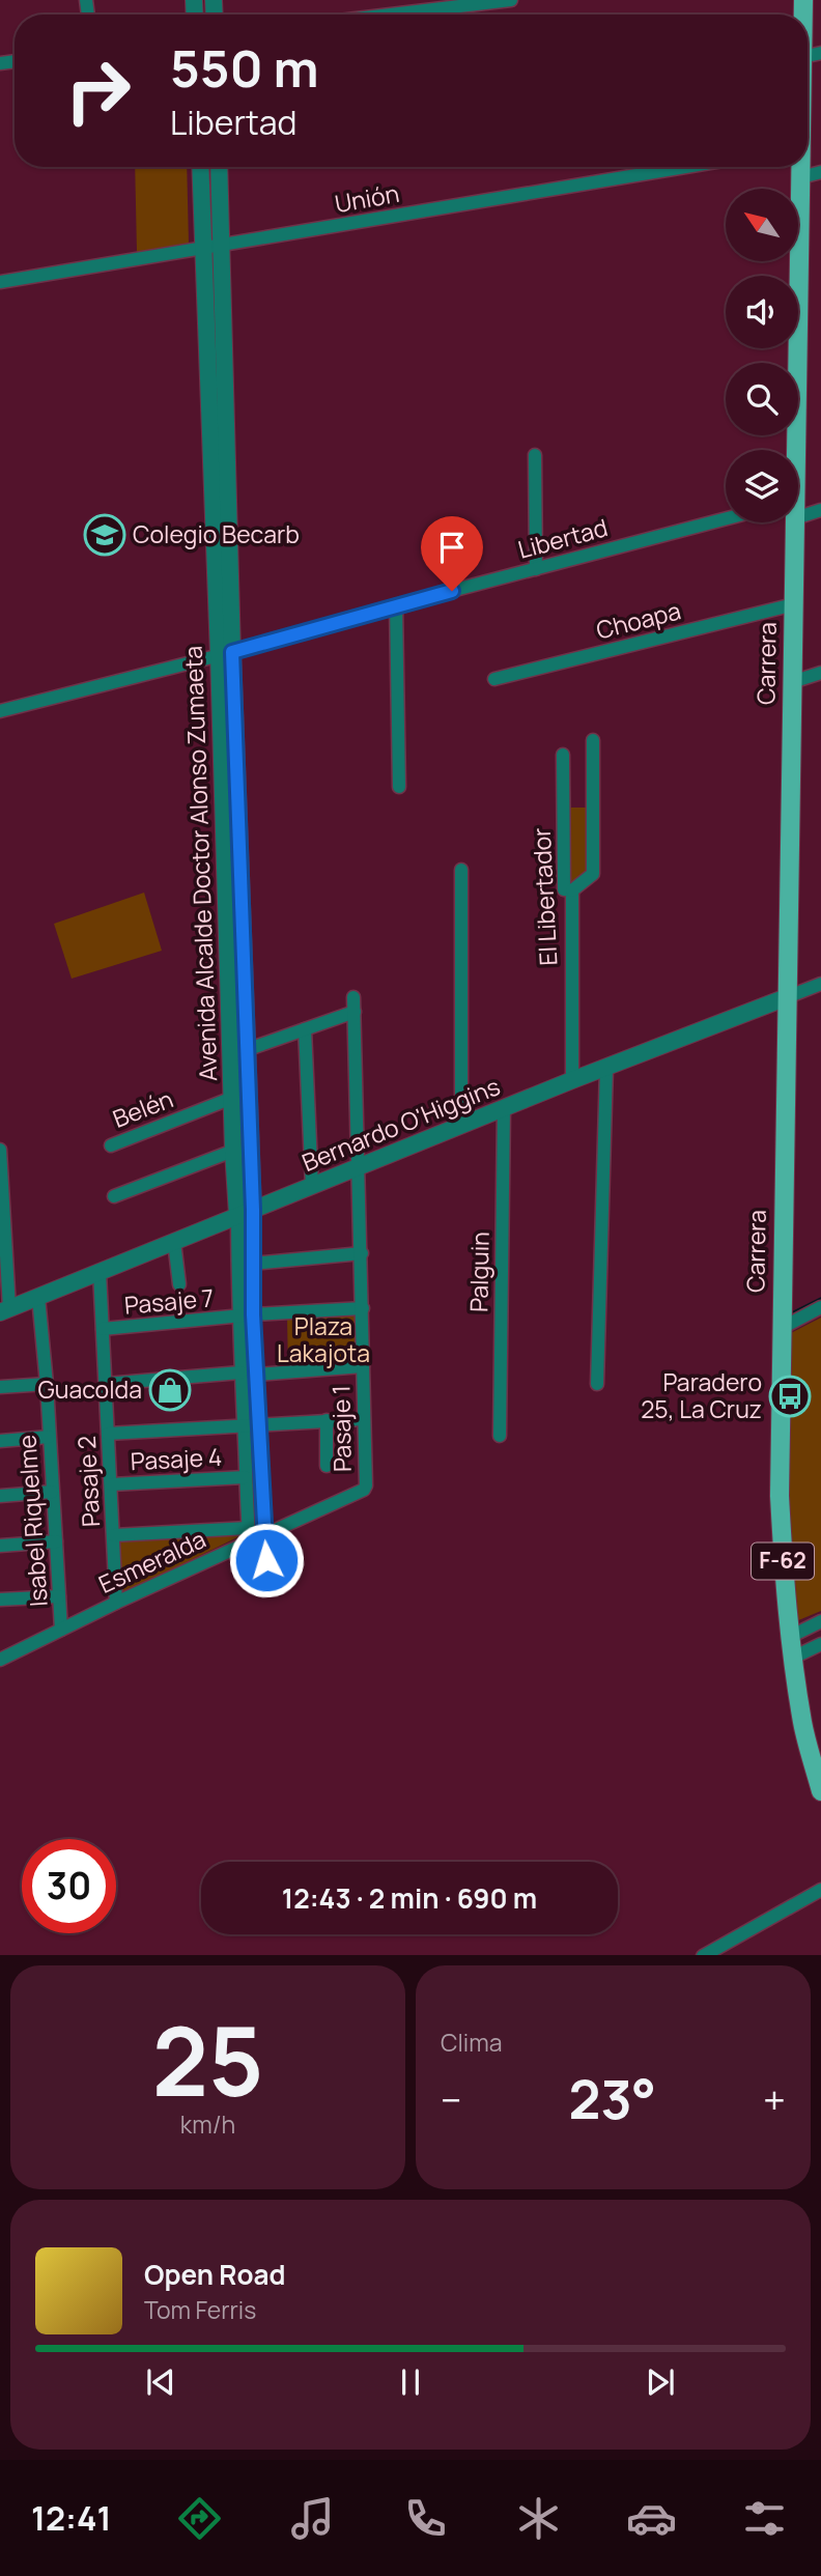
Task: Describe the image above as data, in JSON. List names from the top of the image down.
{
  "streets": {
    "main road": ["Carrera", "F-62"],
    "street": [
      "Unión",
      "Libertad",
      "Choapa",
      "Avenida Alcalde Doctor Alonso Zumaeta",
      "El Libertador",
      "Belén",
      "Bernardo O'Higgins",
      "Palguin",
      "Pasaje 7",
      "Pasaje 1",
      "Pasaje 4",
      "Pasaje 2",
      "Isabel Riquelme",
      "Esmeralda"
    ]
  },
  "crossings": [
    ["Unión", "Avenida Alcalde Doctor Alonso Zumaeta"],
    ["Libertad", "Avenida Alcalde Doctor Alonso Zumaeta"],
    ["Choapa", "Carrera"],
    ["Carrera", "Bernardo O'Higgins"],
    ["Carrera", "F-62"],
    ["Avenida Alcalde Doctor Alonso Zumaeta", "Belén"],
    ["Avenida Alcalde Doctor Alonso Zumaeta", "Bernardo O'Higgins"],
    ["Avenida Alcalde Doctor Alonso Zumaeta", "Pasaje 7"],
    ["Avenida Alcalde Doctor Alonso Zumaeta", "Pasaje 1"],
    ["Avenida Alcalde Doctor Alonso Zumaeta", "Pasaje 4"],
    ["Avenida Alcalde Doctor Alonso Zumaeta", "Esmeralda"],
    ["El Libertador", "Bernardo O'Higgins"],
    ["Bernardo O'Higgins", "Palguin"],
    ["Bernardo O'Higgins", "Pasaje 1"],
    ["Bernardo O'Higgins", "Pasaje 2"],
    ["Bernardo O'Higgins", "Isabel Riquelme"],
    ["Pasaje 7", "Pasaje 1"],
    ["Pasaje 7", "Pasaje 2"],
    ["Pasaje 1", "Esmeralda"],
    ["Pasaje 4", "Pasaje 2"],
    ["Pasaje 2", "Esmeralda"],
    ["Isabel Riquelme", "Esmeralda"]
  ],
  "parks": ["Plaza Lakajota"],
  "places": {
    "school or university": ["Colegio Becarb"],
    "shop": ["Guacolda"],
    "bus stop": ["Paradero 25, La Cruz"]
  },
  "north": "top left",
  "page": {
    "turn": ["550 m", "Libertad"],
    "limit": "30",
    "trip": "12:43 · 2 min · 690 m",
    "tile": [
      ["25", "km/h"],
      "Clima"
    ],
    "heat": ["−", "23°", "+"],
    "song": ["Open Road", "Tom Ferris"],
    "tabs": "12:41"
  }
}
